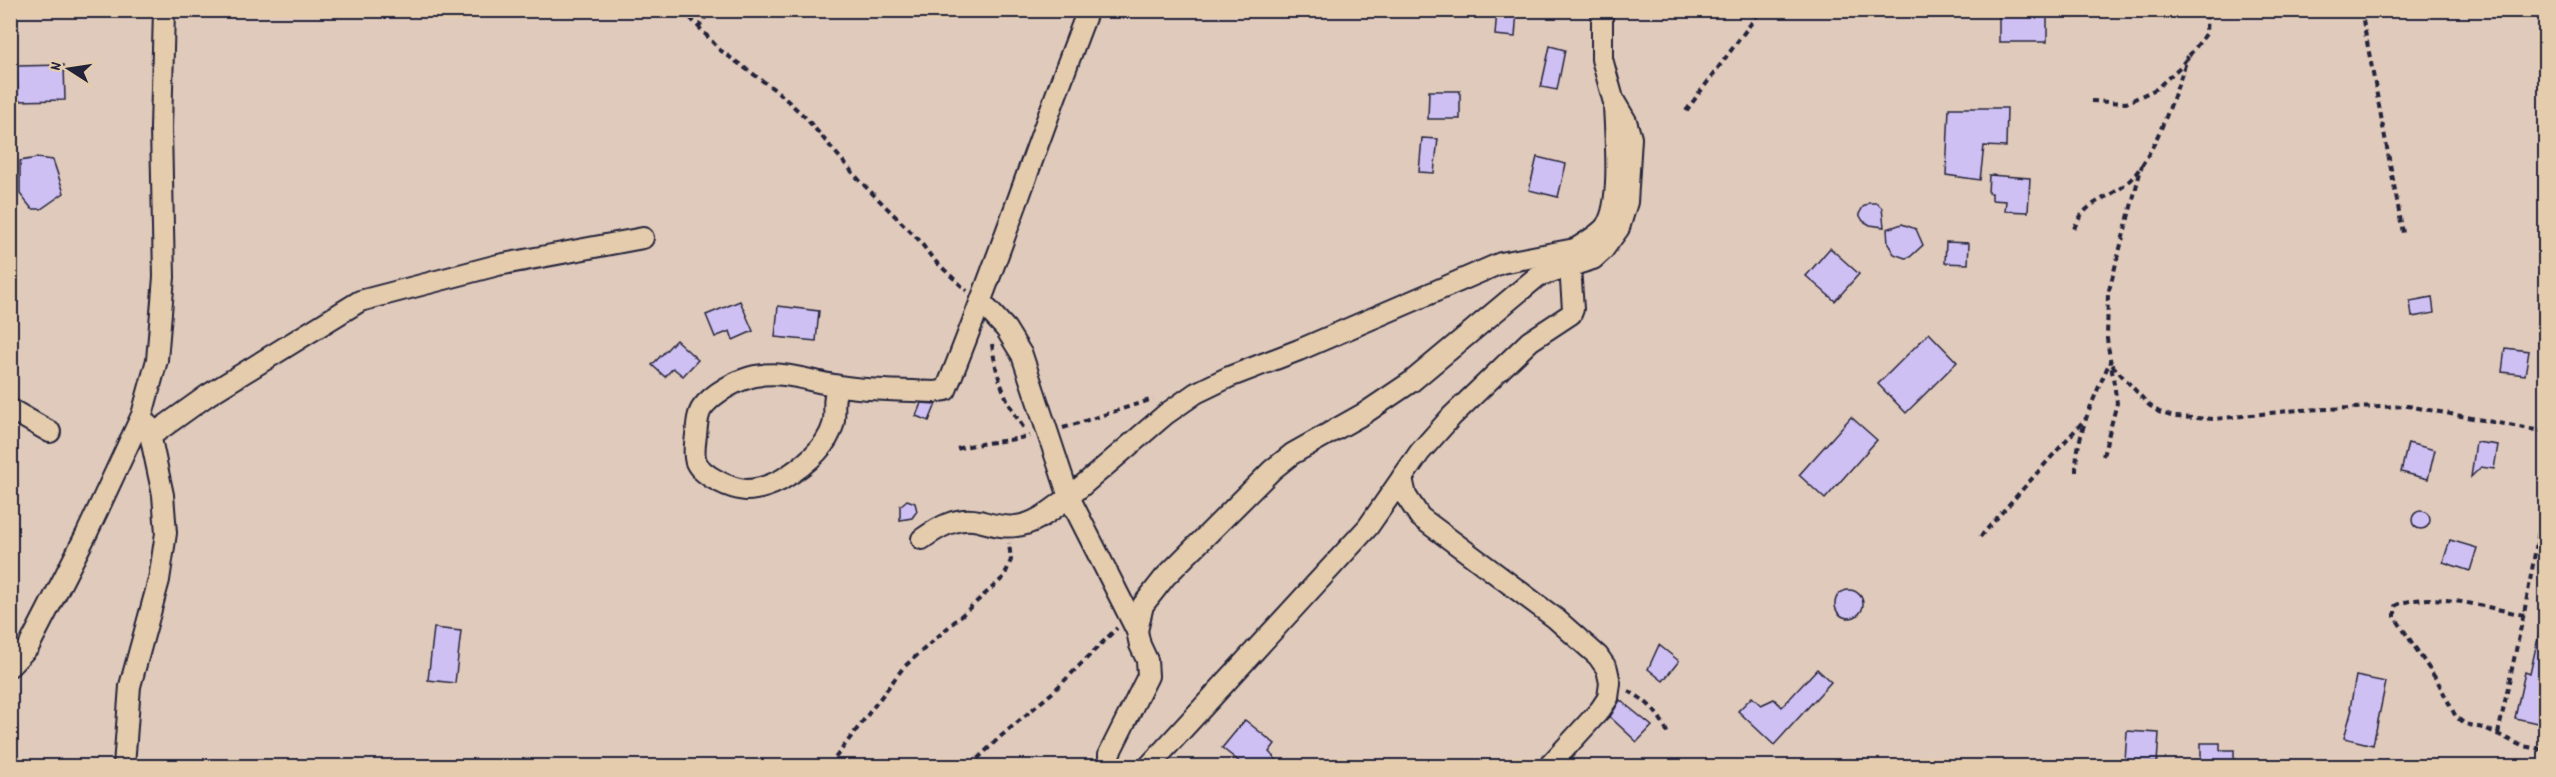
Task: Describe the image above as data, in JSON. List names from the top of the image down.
{
  "north": "left"
}
